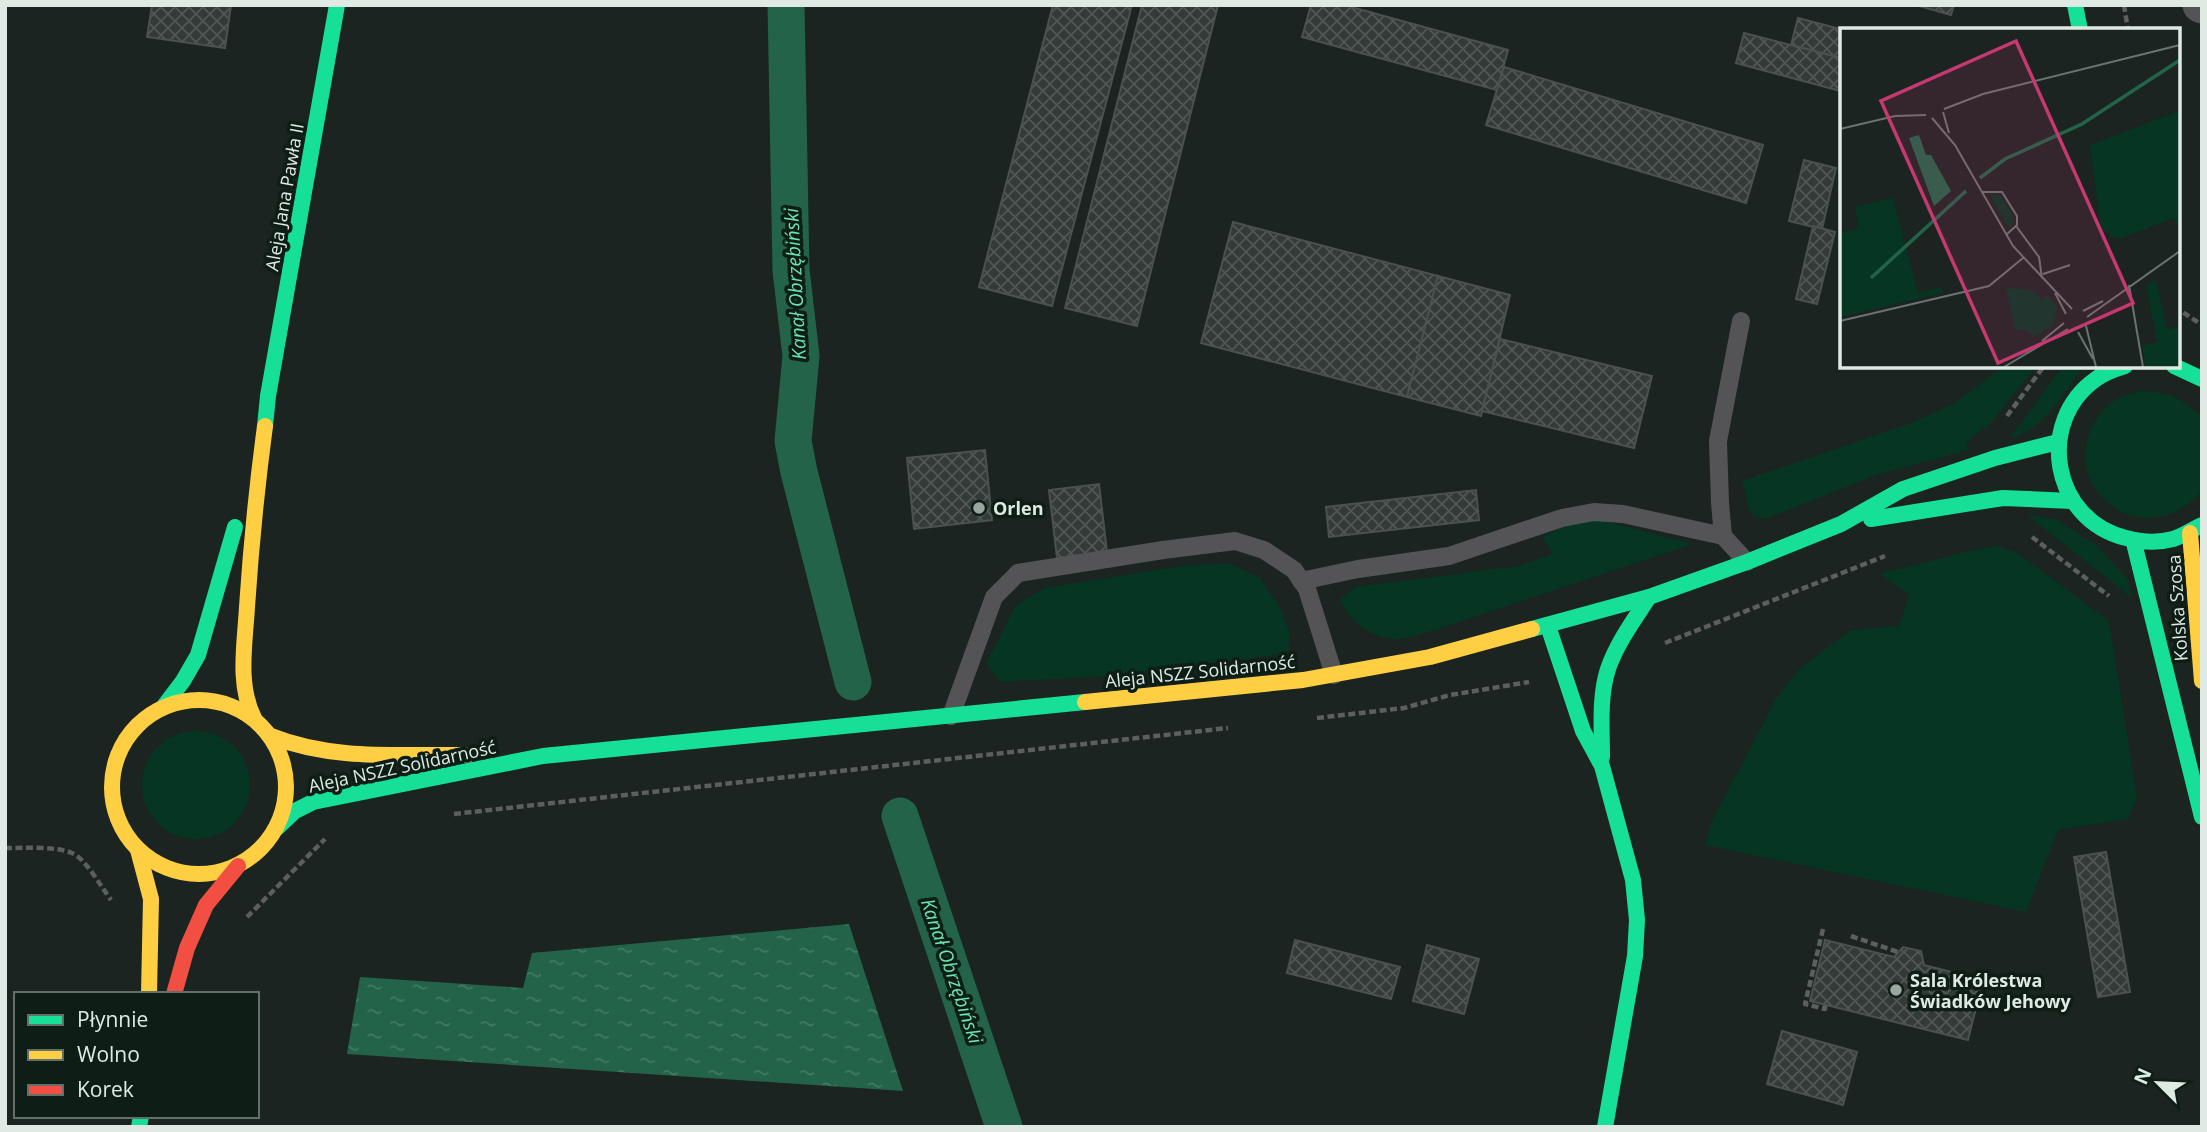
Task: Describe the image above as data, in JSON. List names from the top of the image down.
{
  "streets": {
    "street": ["Aleja Jana Pawła II", "Kolska Szosa", "Aleja NSZZ Solidarność"]
  },
  "crossings": [
    ["Aleja Jana Pawła II", "Aleja NSZZ Solidarność"]
  ],
  "water": ["Kanał Obrzębiński"],
  "places": ["Orlen", "Sala Królestwa Świadków Jehowy"],
  "legend": ["Płynnie", "Wolno", "Korek"],
  "north": "top left"
}
